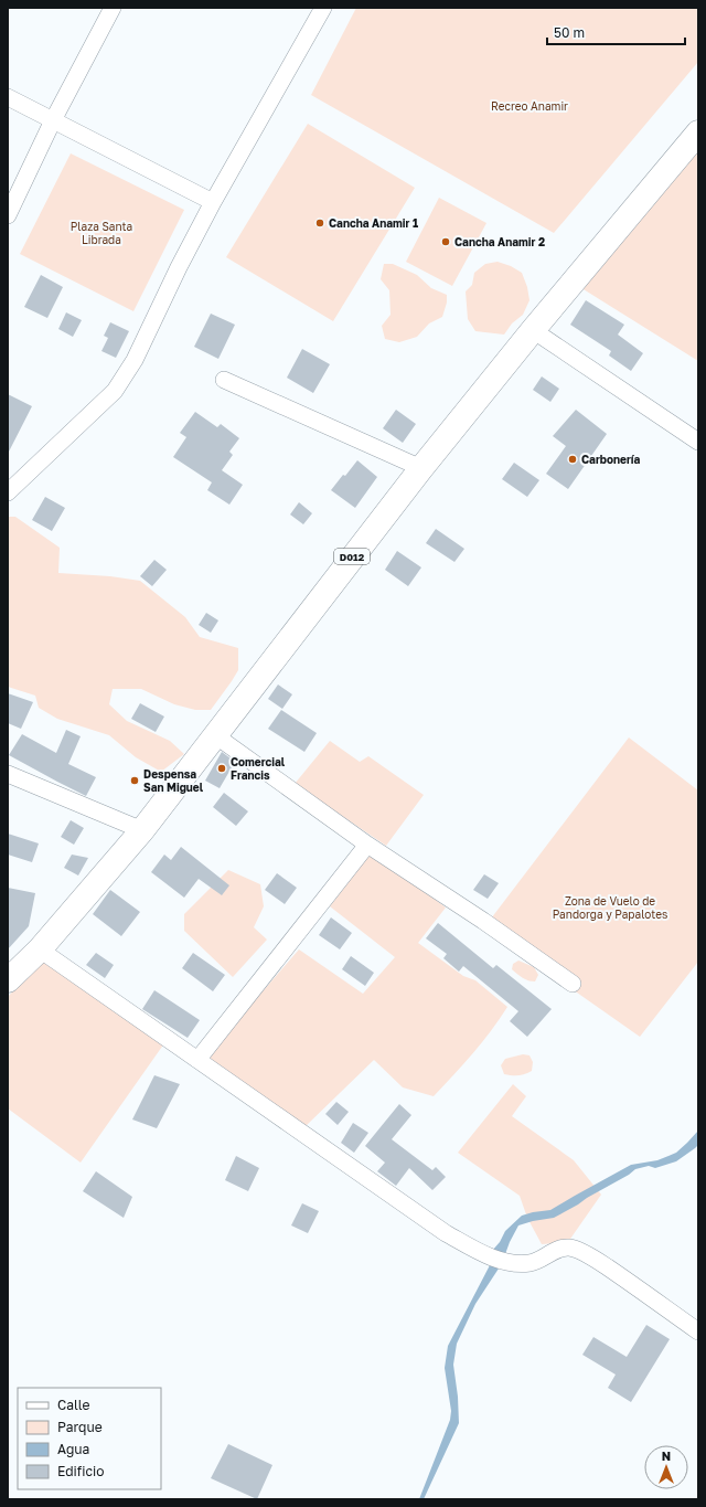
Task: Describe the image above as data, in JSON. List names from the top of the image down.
{
  "streets": {
    "main road": ["D012"]
  },
  "parks": ["Recreo Anamir", "Plaza Santa Librada", "Zona de Vuelo de Pandorga y Papalotes"],
  "places": [
    "Cancha Anamir 1",
    "Cancha Anamir 2",
    "Carbonería",
    "Comercial Francis",
    "Despensa San Miguel"
  ],
  "legend": [
    "Calle",
    "Parque",
    "Agua",
    "Edificio"
  ],
  "scale_bar": "50 m",
  "north": "top"
}
